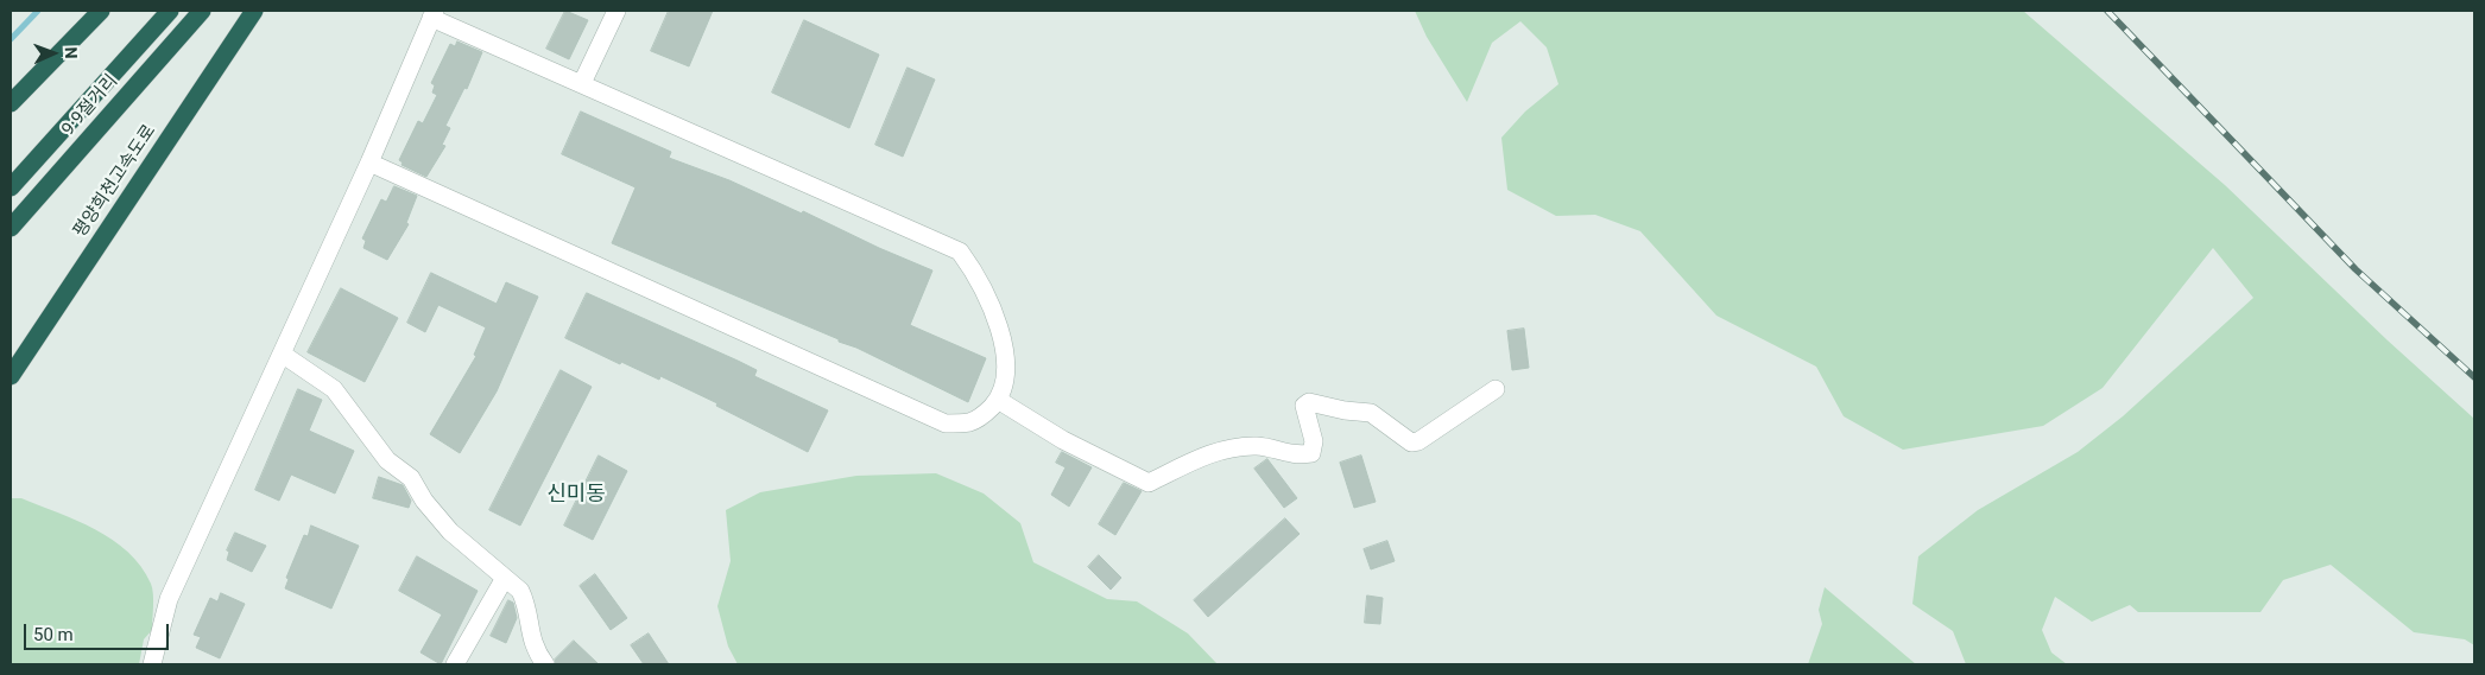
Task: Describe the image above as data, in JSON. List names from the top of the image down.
{
  "streets": {
    "highway": ["9·9절거리", "평양희천고속도로"]
  },
  "districts": ["신미동"],
  "scale_bar": "50 m",
  "north": "right"
}
